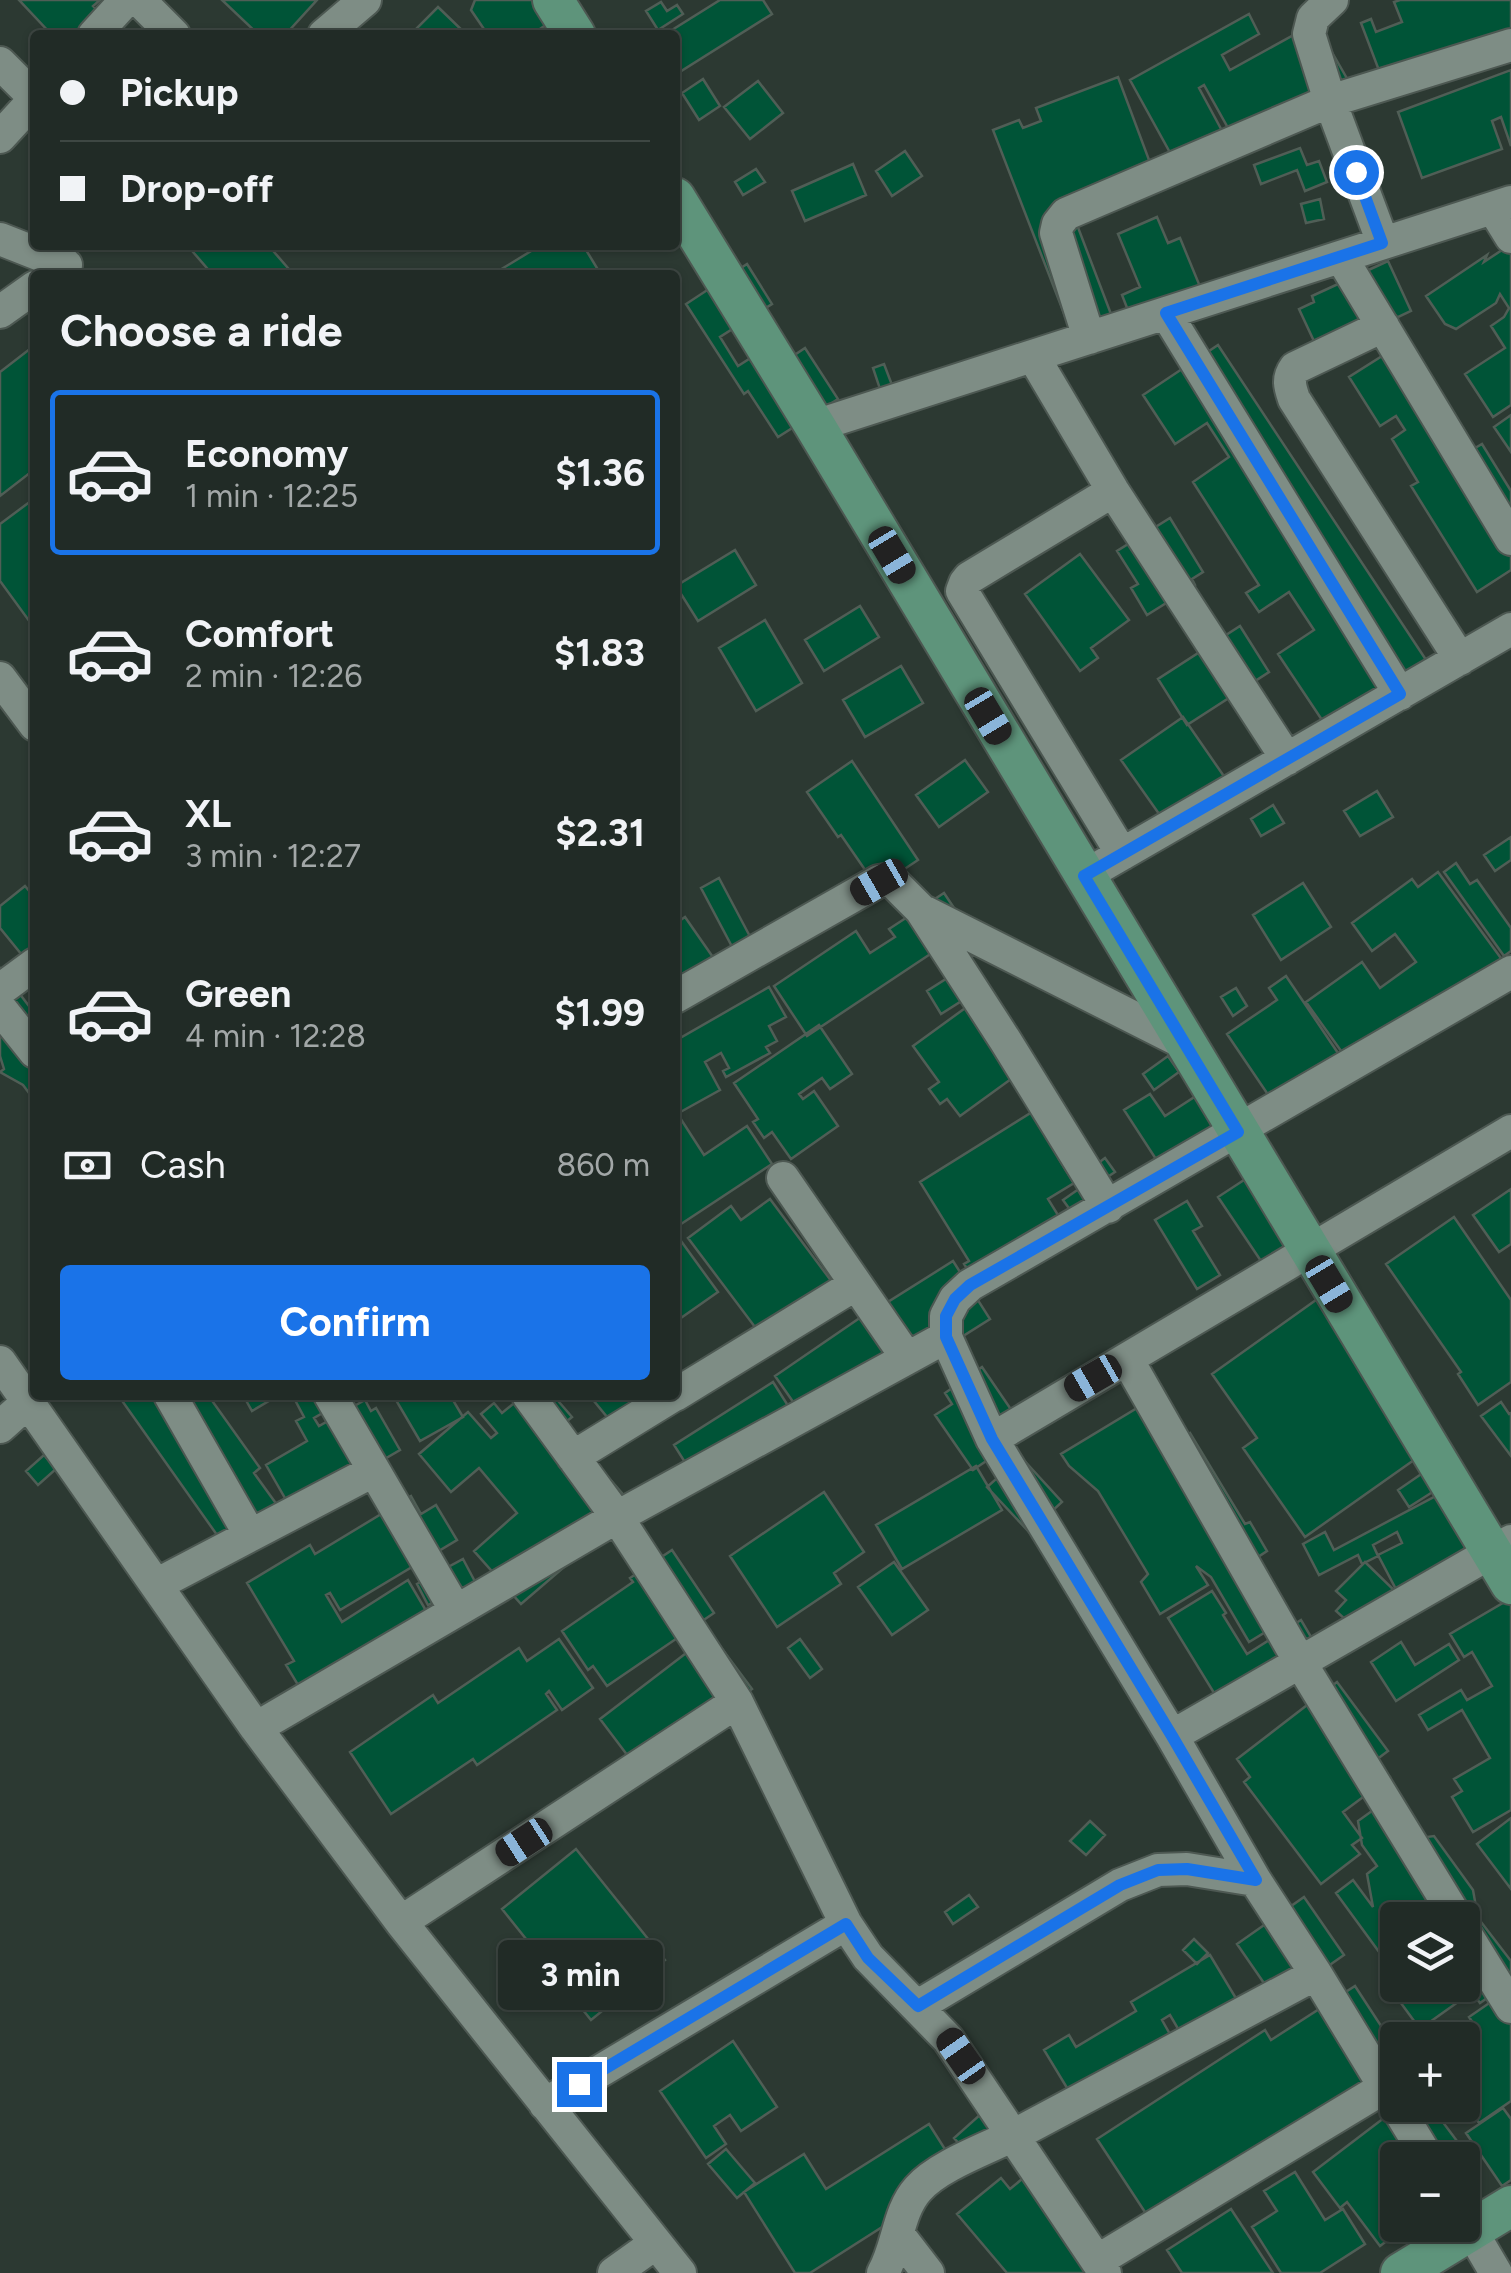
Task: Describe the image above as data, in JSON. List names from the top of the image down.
{
  "page": {
    "banner": ["Pickup", "Drop-off"],
    "heading": "Choose a ride",
    "list": [
      {
        "name": "Economy",
        "note": "1 min · 12:25",
        "value": "$1.36"
      },
      {
        "name": "Comfort",
        "note": "2 min · 12:26",
        "value": "$1.83"
      },
      {
        "name": "XL",
        "note": "3 min · 12:27",
        "value": "$2.31"
      },
      {
        "name": "Green",
        "note": "4 min · 12:28",
        "value": "$1.99"
      }
    ],
    "pay": ["Cash", "860 m"],
    "buttons": "Confirm",
    "map_buttons": ["+", "−"],
    "bubble": "3 min"
  }
}
